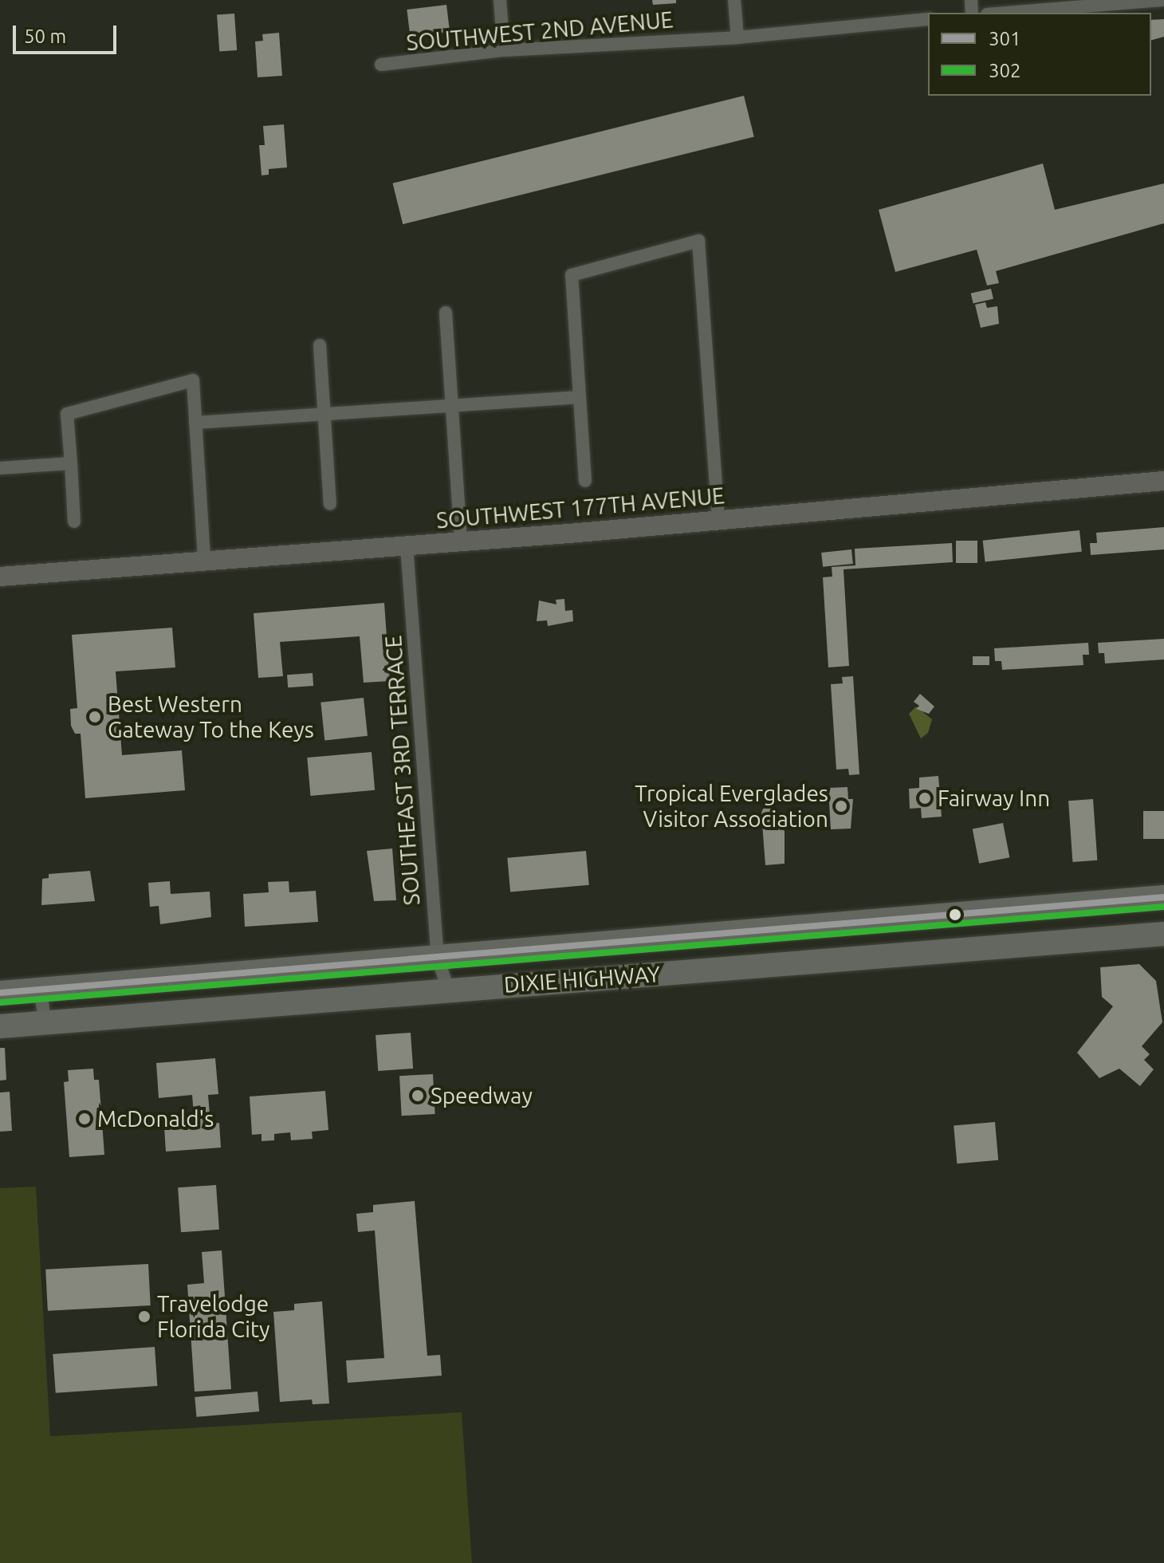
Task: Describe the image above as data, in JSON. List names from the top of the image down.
{
  "streets": {
    "highway": ["DIXIE HIGHWAY"],
    "main road": ["SOUTHWEST 177TH AVENUE"],
    "street": ["SOUTHWEST 2ND AVENUE", "SOUTHEAST 3RD TERRACE"]
  },
  "crossings": [
    ["SOUTHWEST 177TH AVENUE", "SOUTHEAST 3RD TERRACE"],
    ["SOUTHEAST 3RD TERRACE", "DIXIE HIGHWAY"]
  ],
  "places": [
    "Best Western Gateway To the Keys",
    "Fairway Inn",
    "Tropical Everglades Visitor Association",
    "Speedway",
    "McDonald's",
    "Travelodge Florida City"
  ],
  "lines": ["transit line 301", "transit line 302"],
  "legend": ["301", "302"],
  "scale_bar": "50 m"
}
